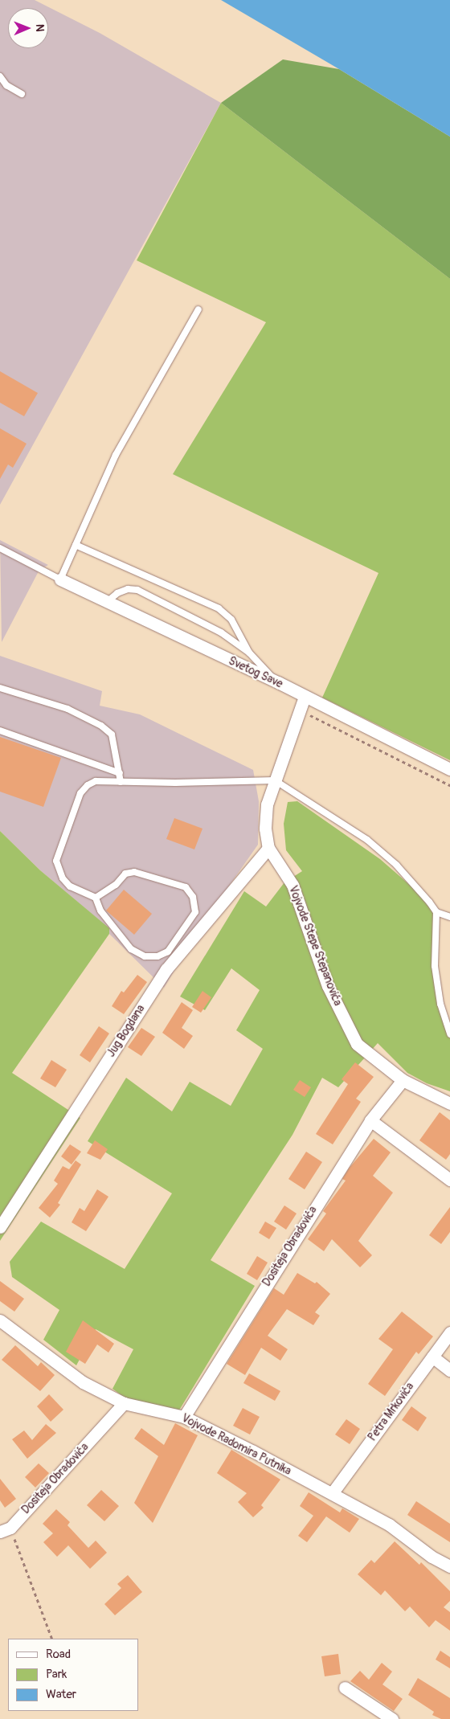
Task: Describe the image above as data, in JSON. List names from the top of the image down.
{
  "streets": {
    "street": [
      "Svetog Save",
      "Vojvode Stepe Stepanovića",
      "Jug Bogdana",
      "Dositeja Obradovića",
      "Petra Mrkovića",
      "Vojvode Radomira Putnika"
    ]
  },
  "crossings": [
    ["Svetog Save", "Vojvode Stepe Stepanovića"],
    ["Vojvode Stepe Stepanovića", "Jug Bogdana"],
    ["Vojvode Stepe Stepanovića", "Dositeja Obradovića"],
    ["Dositeja Obradovića", "Vojvode Radomira Putnika"],
    ["Petra Mrkovića", "Vojvode Radomira Putnika"]
  ],
  "legend": ["Road", "Park", "Water"],
  "north": "right"
}
